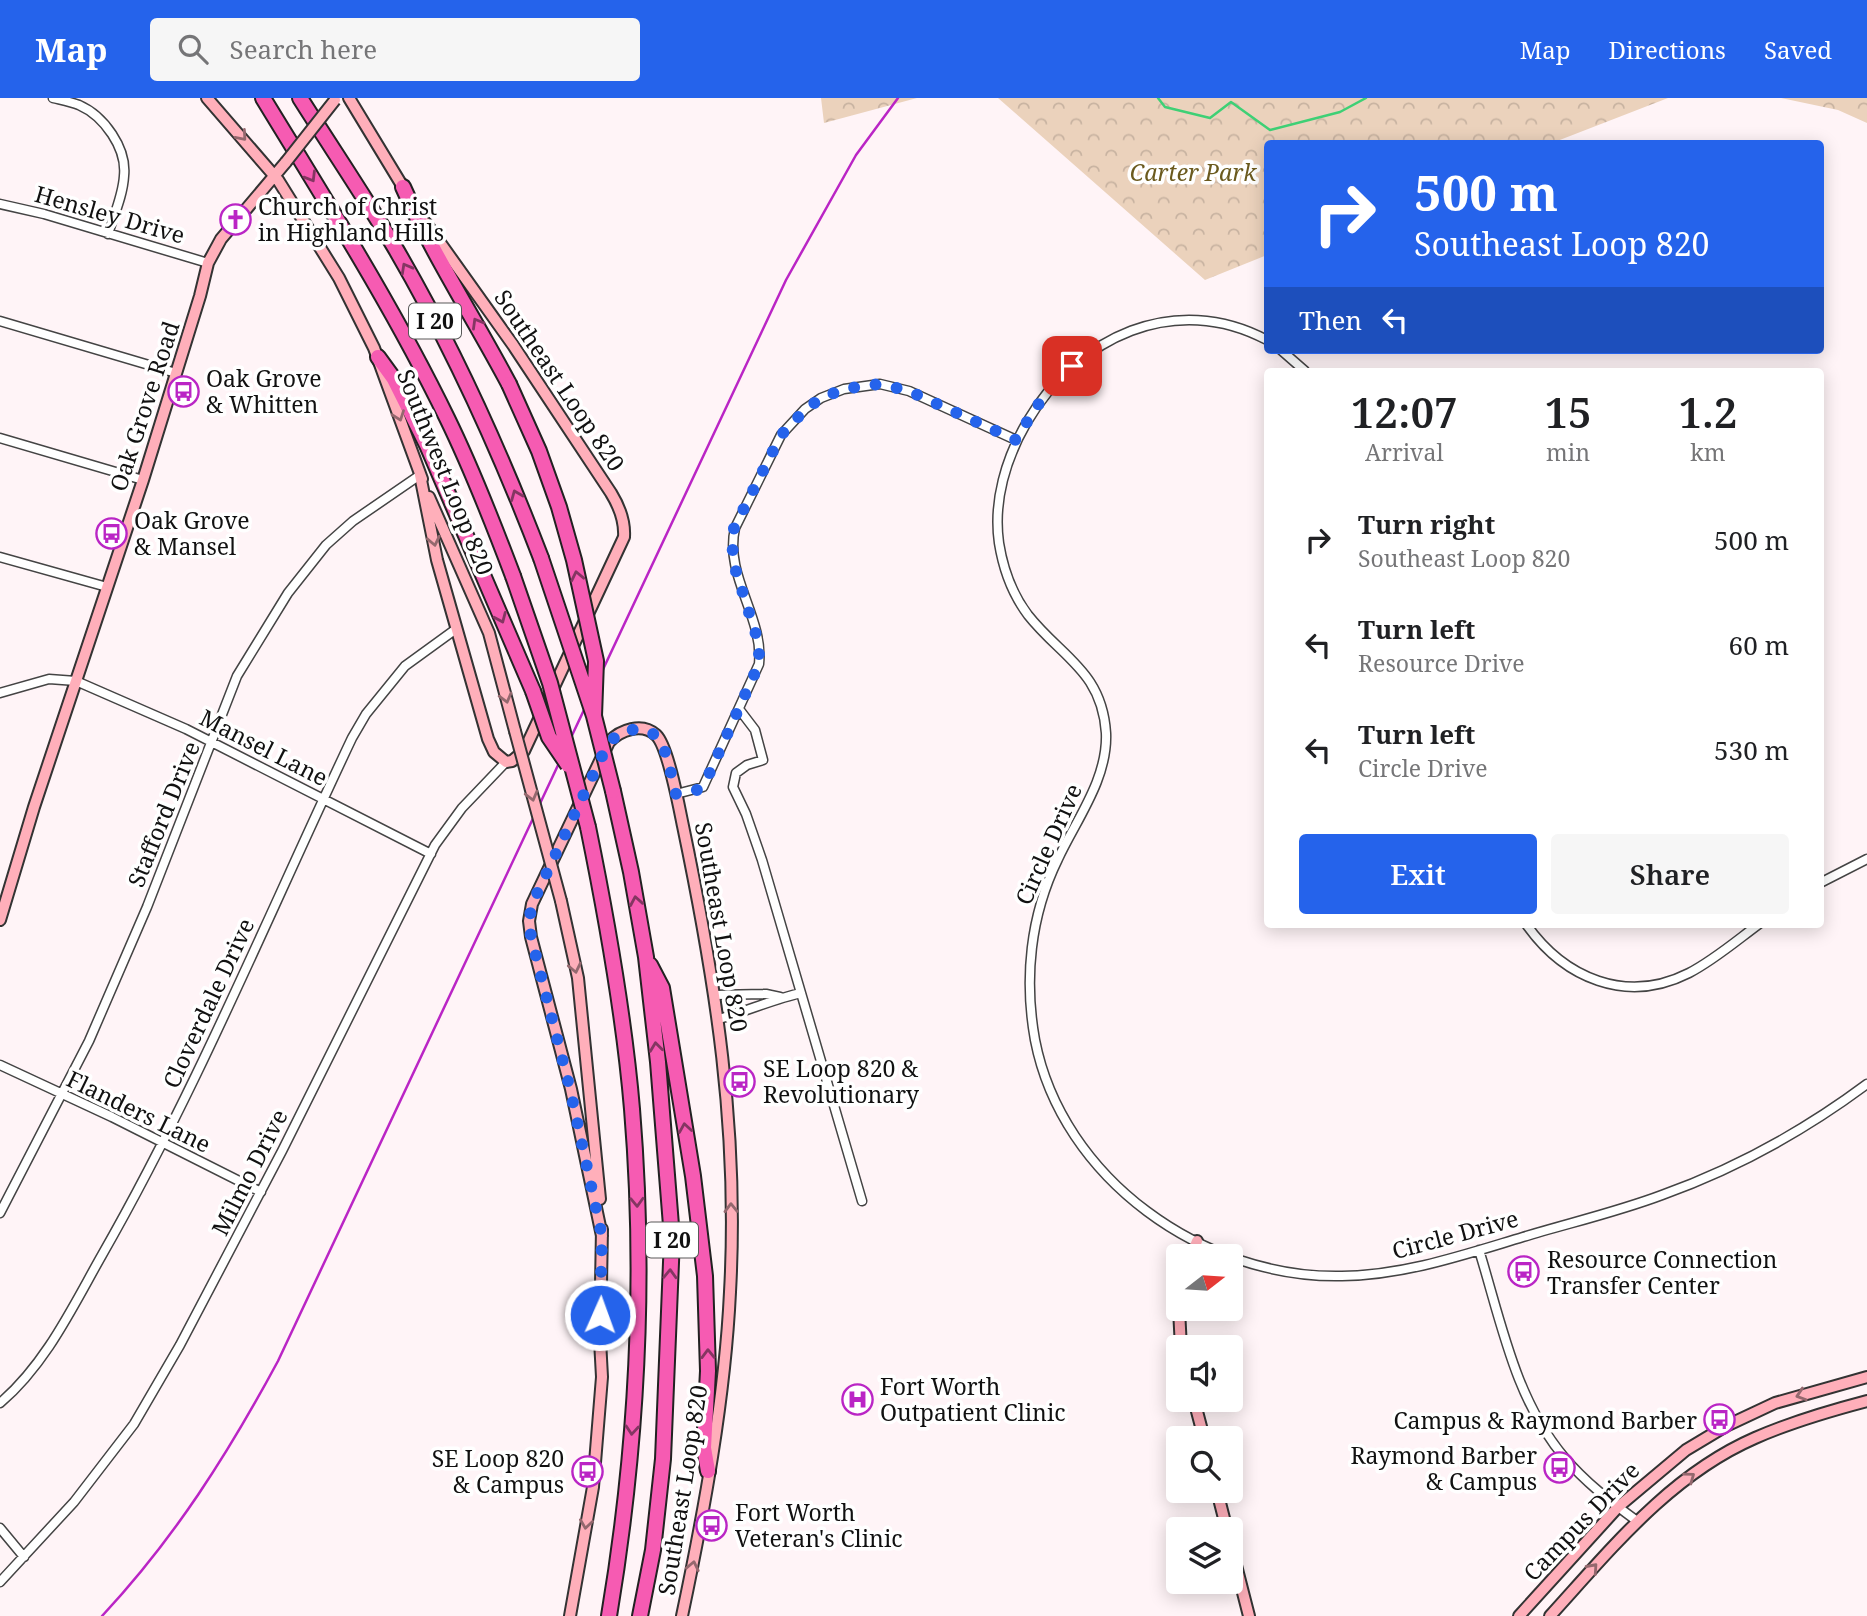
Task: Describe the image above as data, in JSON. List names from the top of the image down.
{
  "streets": {
    "highway": ["I 20"],
    "main road": [
      "Southeast Loop 820",
      "Oak Grove Road",
      "Southwest Loop 820",
      "Campus Drive"
    ],
    "street": [
      "Hensley Drive",
      "Mansel Lane",
      "Stafford Drive",
      "Circle Drive",
      "Cloverdale Drive",
      "Flanders Lane",
      "Milmo Drive"
    ]
  },
  "crossings": [
    ["Hensley Drive", "Oak Grove Road"],
    ["Southeast Loop 820", "Southwest Loop 820"],
    ["Southeast Loop 820", "Milmo Drive"],
    ["Oak Grove Road", "Southwest Loop 820"],
    ["Oak Grove Road", "Mansel Lane"],
    ["Southwest Loop 820", "Stafford Drive"],
    ["Mansel Lane", "Stafford Drive"],
    ["Mansel Lane", "Cloverdale Drive"],
    ["Mansel Lane", "Milmo Drive"],
    ["Stafford Drive", "Flanders Lane"],
    ["Cloverdale Drive", "Flanders Lane"],
    ["Flanders Lane", "Milmo Drive"]
  ],
  "parks": ["Carter Park"],
  "places": {
    "church": ["Church of Christ in Highland Hills"],
    "bus stop": [
      "Oak Grove & Whitten",
      "Oak Grove & Mansel",
      "SE Loop 820 & Revolutionary",
      "Resource Connection Transfer Center",
      "Campus & Raymond Barber",
      "Raymond Barber & Campus",
      "SE Loop 820 & Campus",
      "Fort Worth Veteran's Clinic"
    ],
    "hospital": ["Fort Worth Outpatient Clinic"]
  },
  "north": "right",
  "page": {
    "header": "Map",
    "search": "Search here",
    "nav": ["Map", "Directions", "Saved"],
    "turn": ["500 m", "Southeast Loop 820"],
    "then": "Then",
    "eta": [
      "12:07",
      "Arrival",
      "15",
      "min",
      "1.2",
      "km"
    ],
    "list": [
      {
        "name": "Turn right",
        "note": "Southeast Loop 820",
        "value": "500 m"
      },
      {
        "name": "Turn left",
        "note": "Resource Drive",
        "value": "60 m"
      },
      {
        "name": "Turn left",
        "note": "Circle Drive",
        "value": "530 m"
      }
    ],
    "buttons": ["Exit", "Share"]
  }
}
